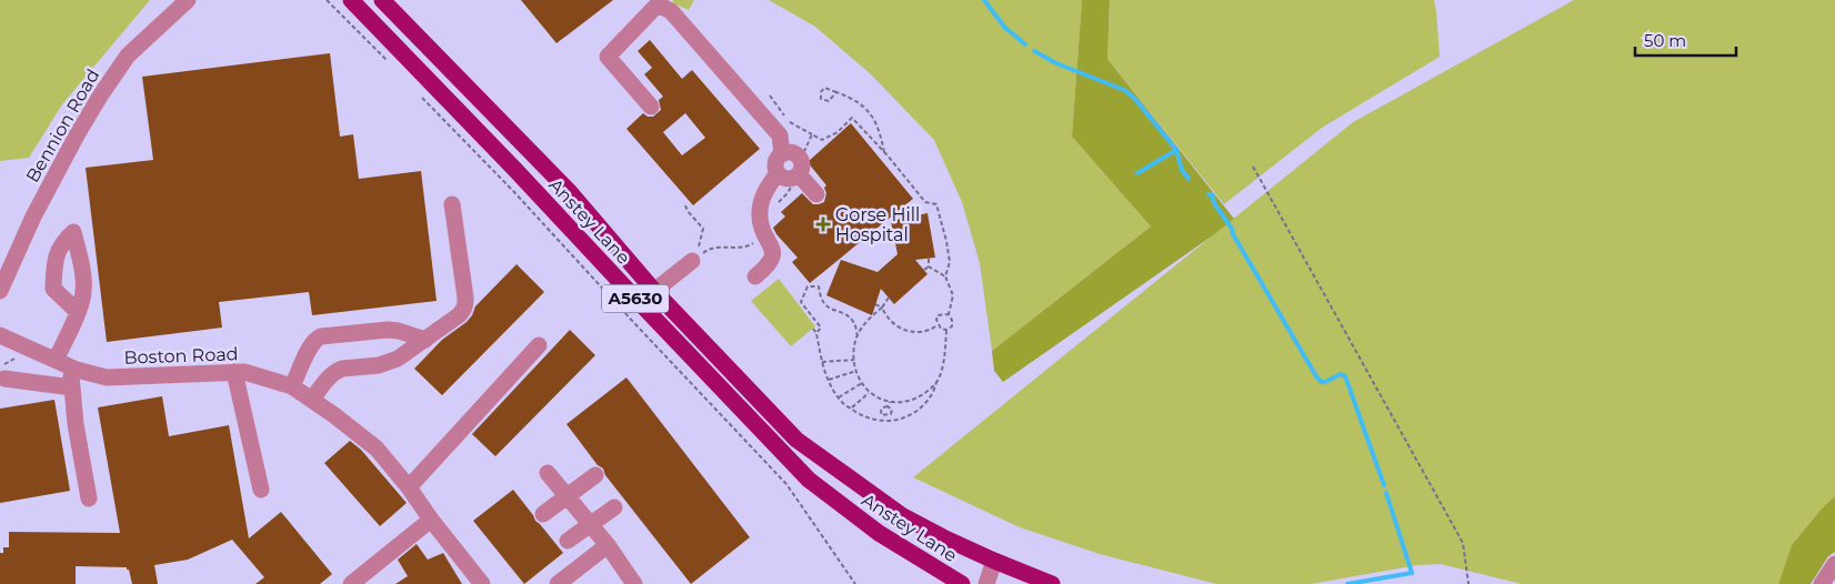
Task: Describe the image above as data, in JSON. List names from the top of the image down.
{
  "streets": {
    "main road": ["Anstey Lane", "A5630"],
    "street": ["Bennion Road", "Boston Road"]
  },
  "crossings": [
    ["Anstey Lane", "A5630"]
  ],
  "places": {
    "health": ["Gorse Hill Hospital"]
  },
  "scale_bar": "50 m"
}
